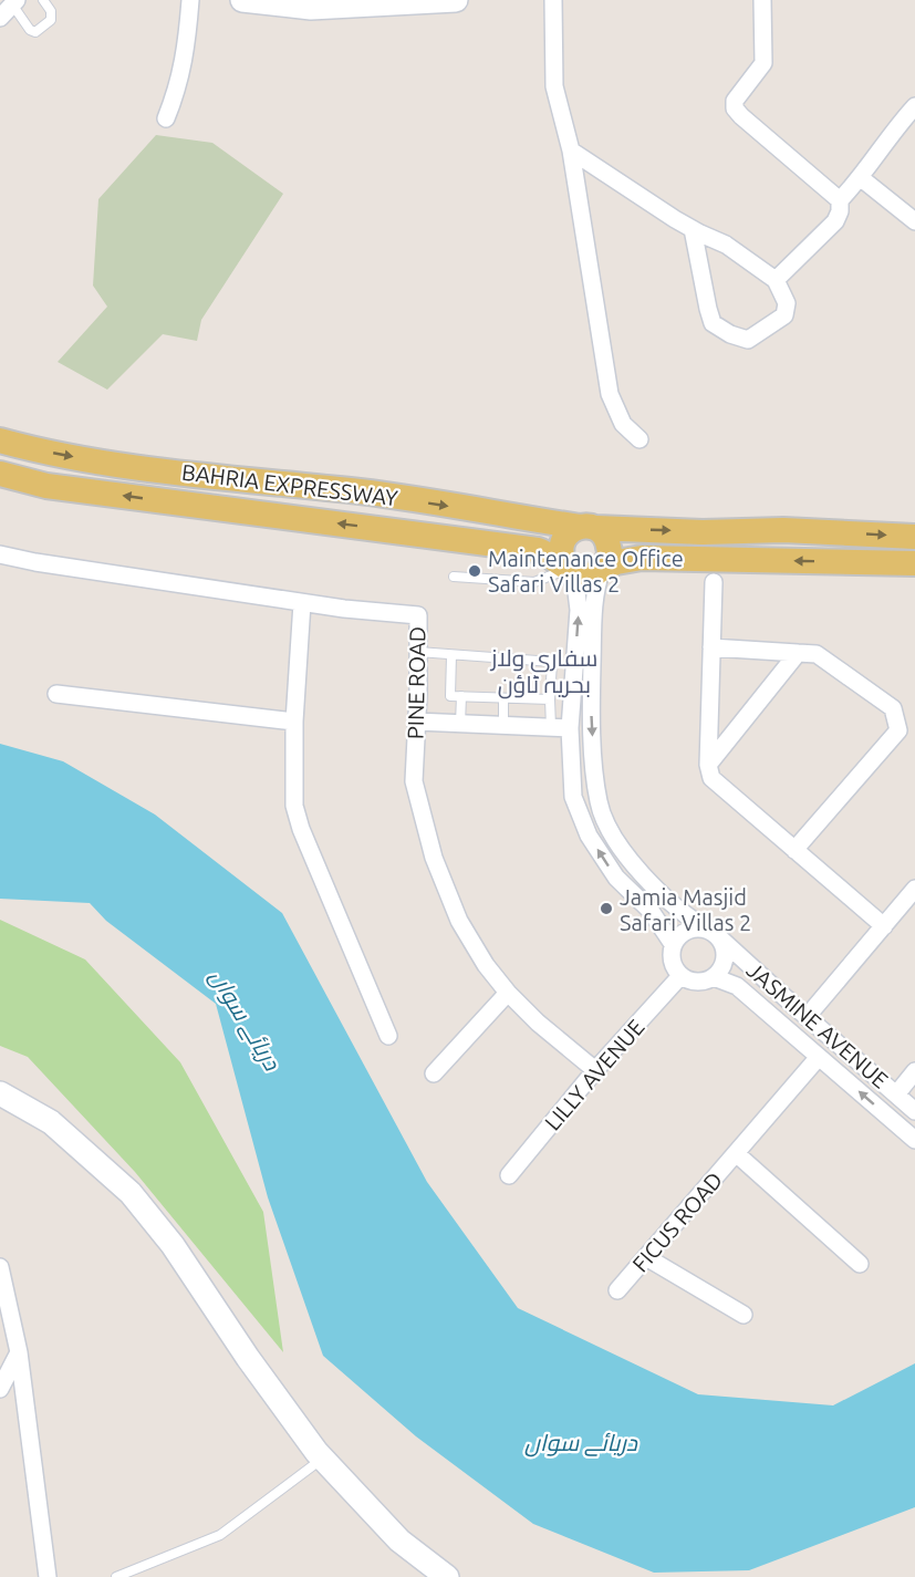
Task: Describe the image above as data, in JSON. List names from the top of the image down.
{
  "streets": {
    "main road": ["BAHRIA EXPRESSWAY"],
    "street": [
      "PINE ROAD",
      "JASMINE AVENUE",
      "LILLY AVENUE",
      "FICUS ROAD"
    ]
  },
  "crossings": [
    ["BAHRIA EXPRESSWAY", "JASMINE AVENUE"],
    ["PINE ROAD", "LILLY AVENUE"],
    ["JASMINE AVENUE", "LILLY AVENUE"],
    ["JASMINE AVENUE", "FICUS ROAD"]
  ],
  "districts": ["سفاری ولاز بحریہ ٹاؤن"],
  "water": ["دریائے سواں"],
  "places": ["Maintenance Office Safari Villas 2", "Jamia Masjid Safari Villas 2"]
}
